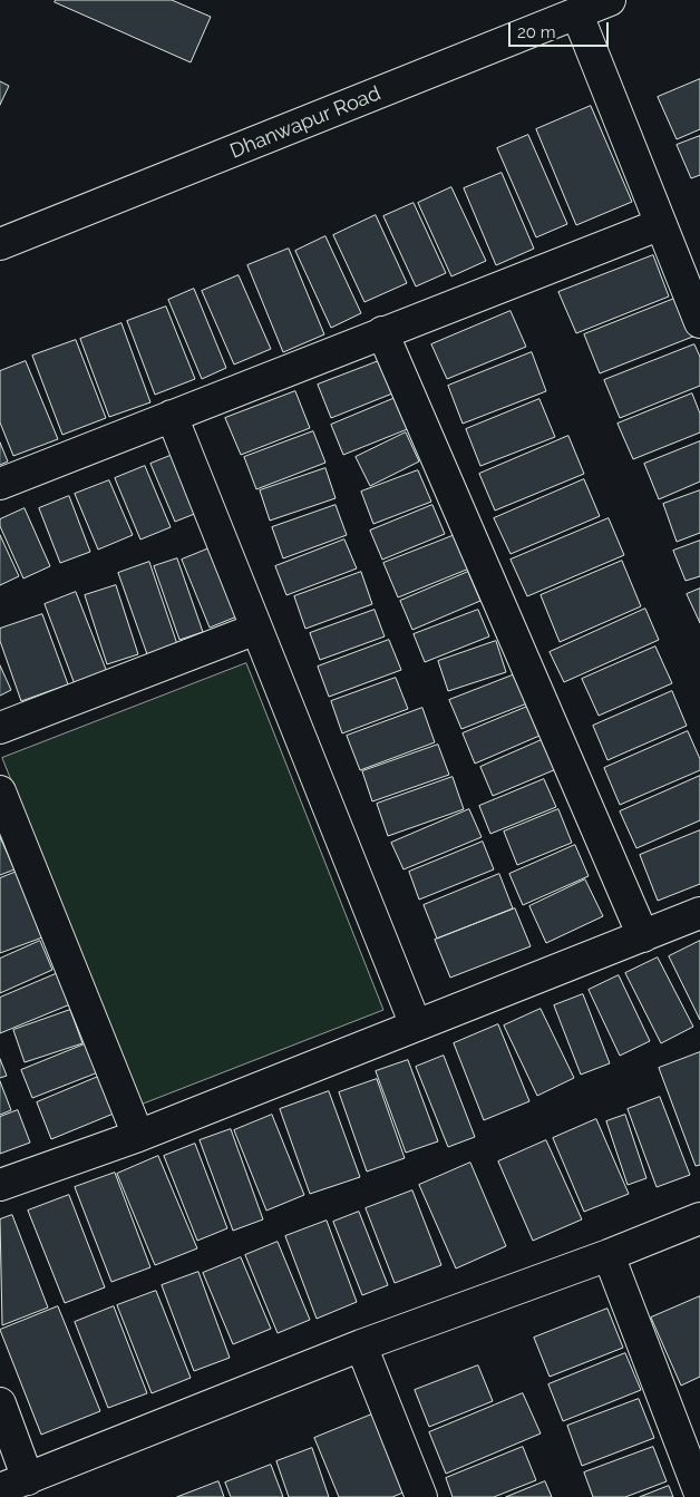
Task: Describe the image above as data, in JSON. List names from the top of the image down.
{
  "streets": {
    "street": ["Dhanwapur Road"]
  },
  "scale_bar": "20 m"
}
